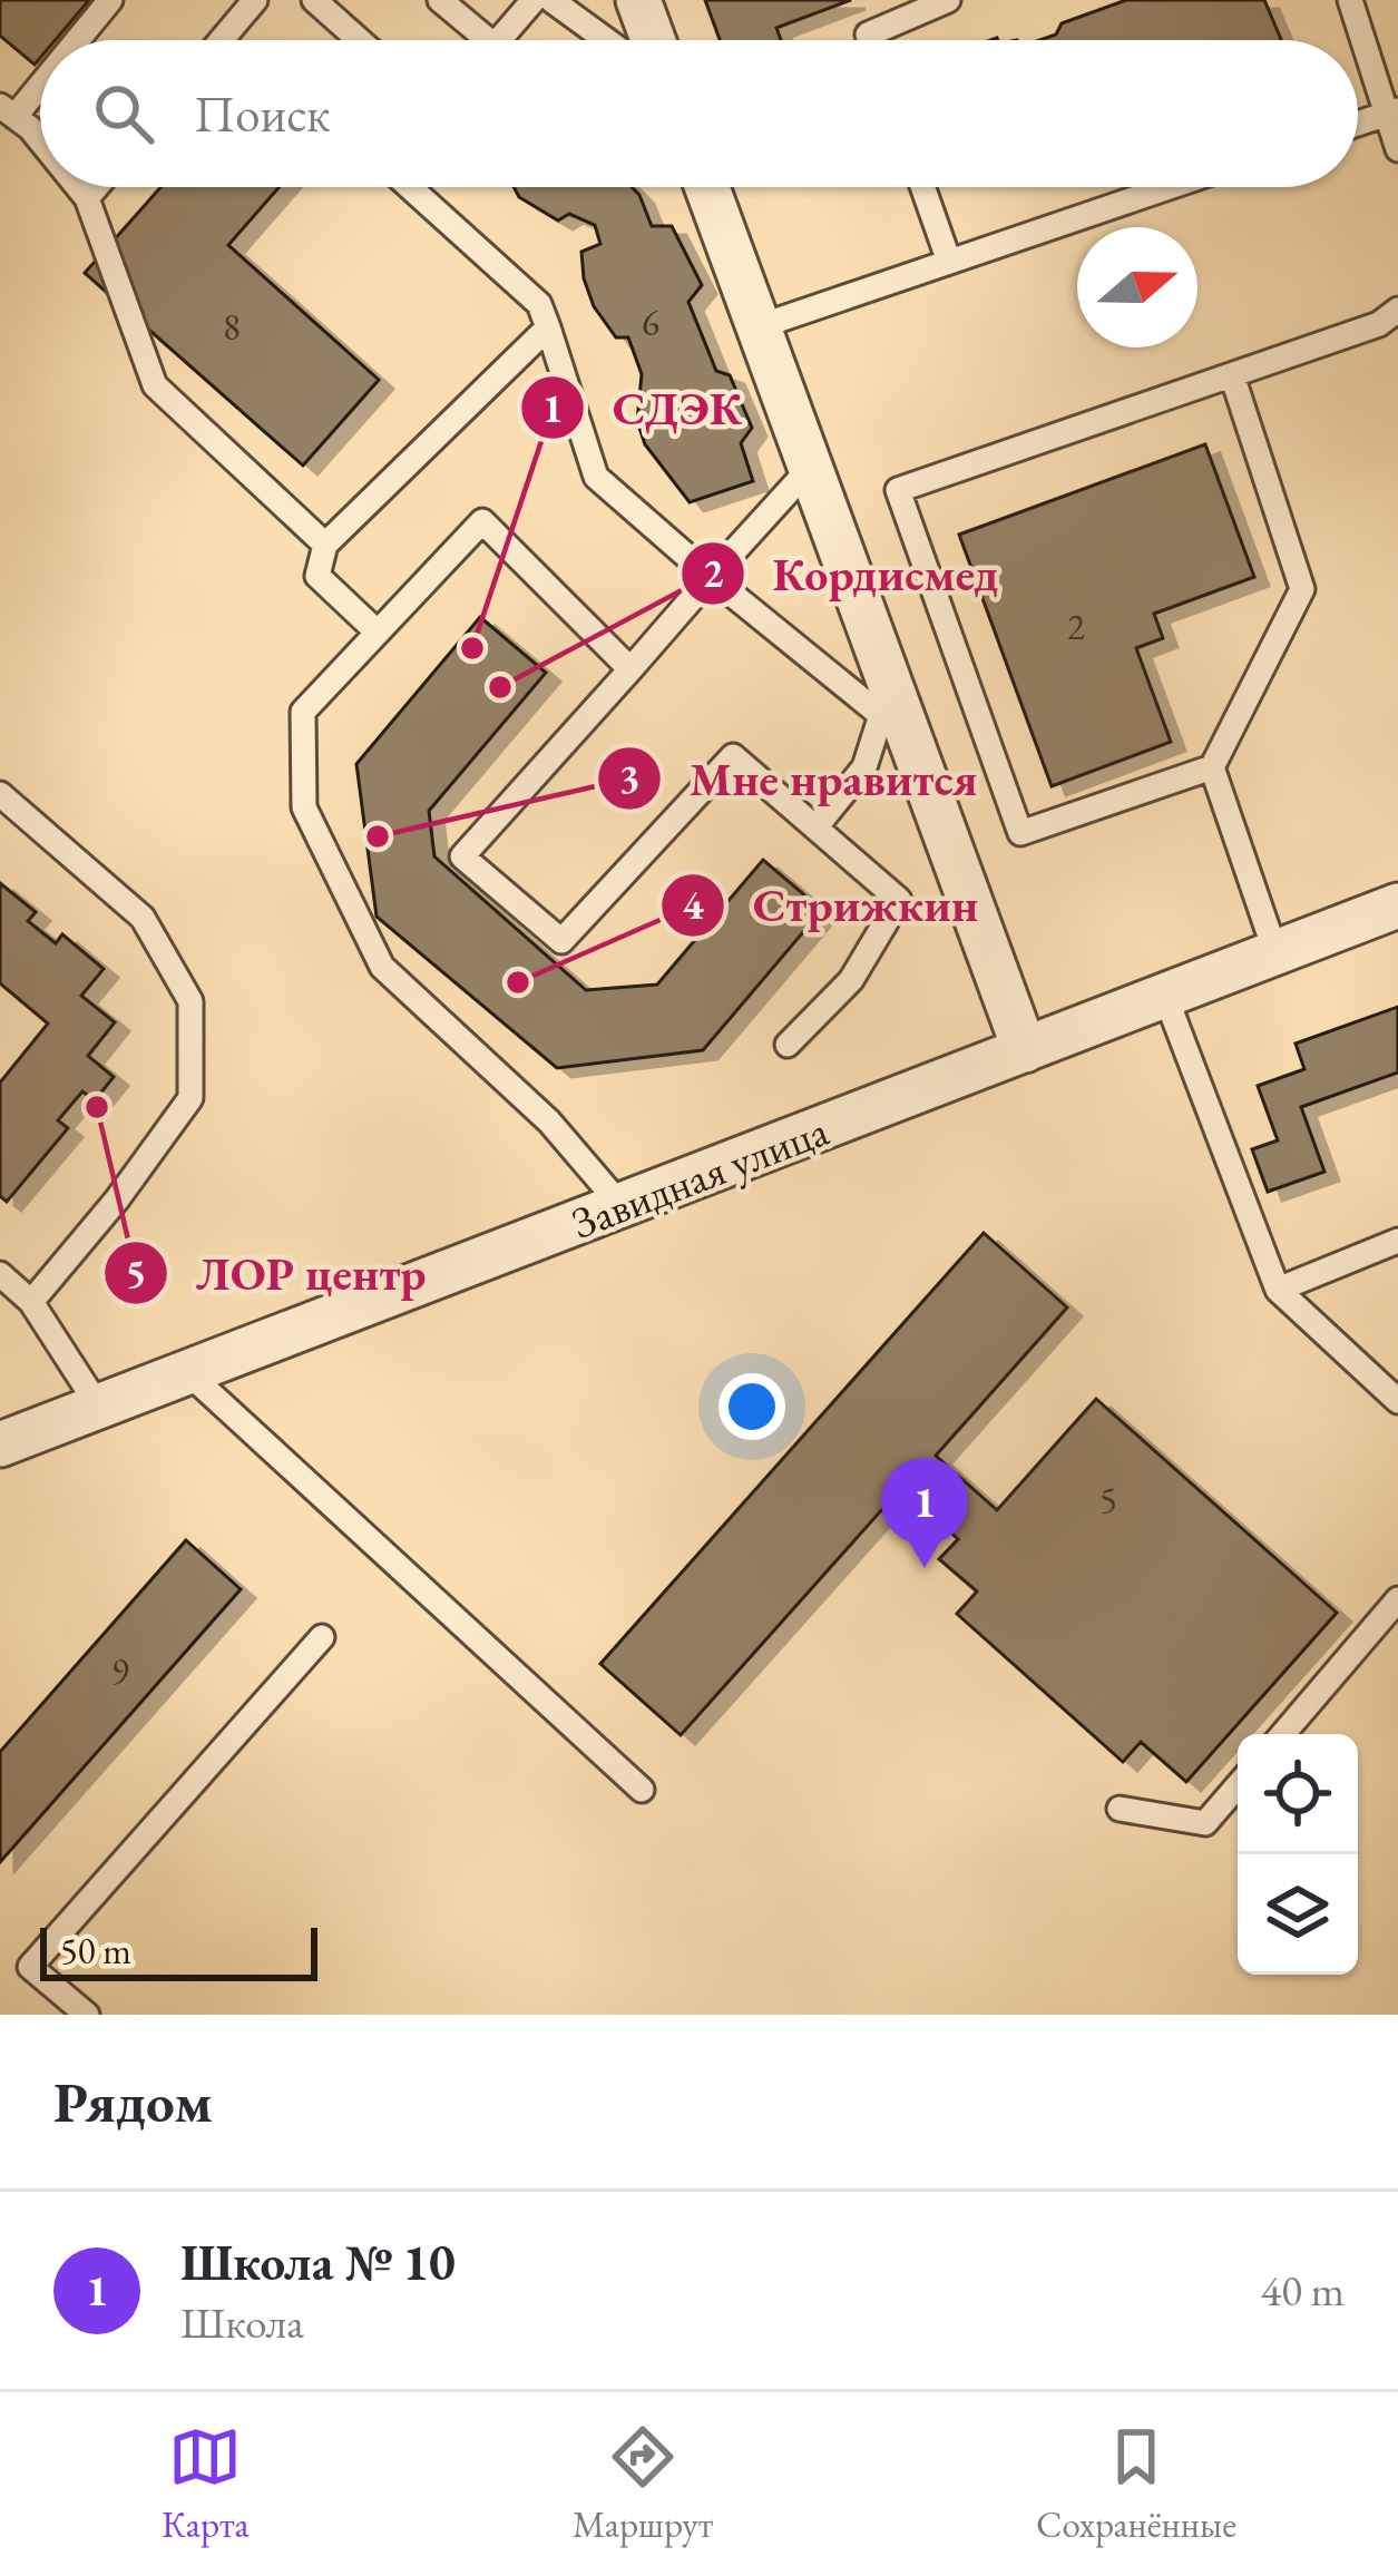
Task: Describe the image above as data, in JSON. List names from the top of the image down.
{
  "streets": {
    "street": ["Завидная улица"]
  },
  "places": [
    "СДЭК",
    "Кордисмед",
    "Мне нравится",
    "Стрижкин",
    "ЛОР центр"
  ],
  "house_numbers": [
    "6",
    "8",
    "2",
    "5",
    "9"
  ],
  "scale_bar": "50 m",
  "north": "right",
  "page": {
    "search": "Поиск",
    "pins": "1",
    "scale": "50 m",
    "heading": "Рядом",
    "list": [
      {
        "mark": "1",
        "name": "Школа № 10",
        "note": "Школа",
        "value": "40 m"
      }
    ],
    "nav": ["Карта", "Маршрут", "Сохранённые"]
  }
}
